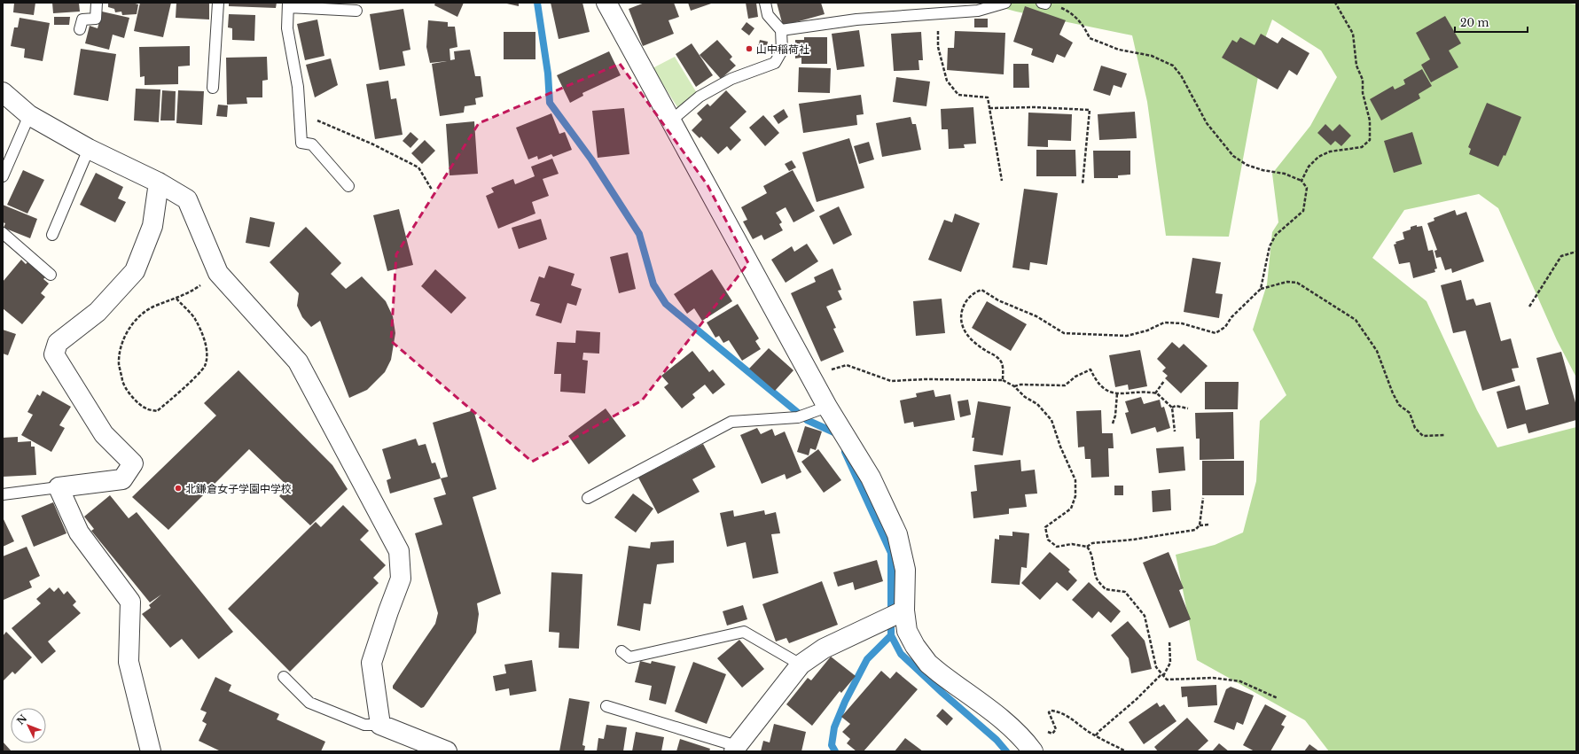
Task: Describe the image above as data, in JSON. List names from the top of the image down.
{
  "places": ["山中稲荷社", "北鎌倉女子学園中学校"],
  "scale_bar": "20 m",
  "north": "top left"
}
